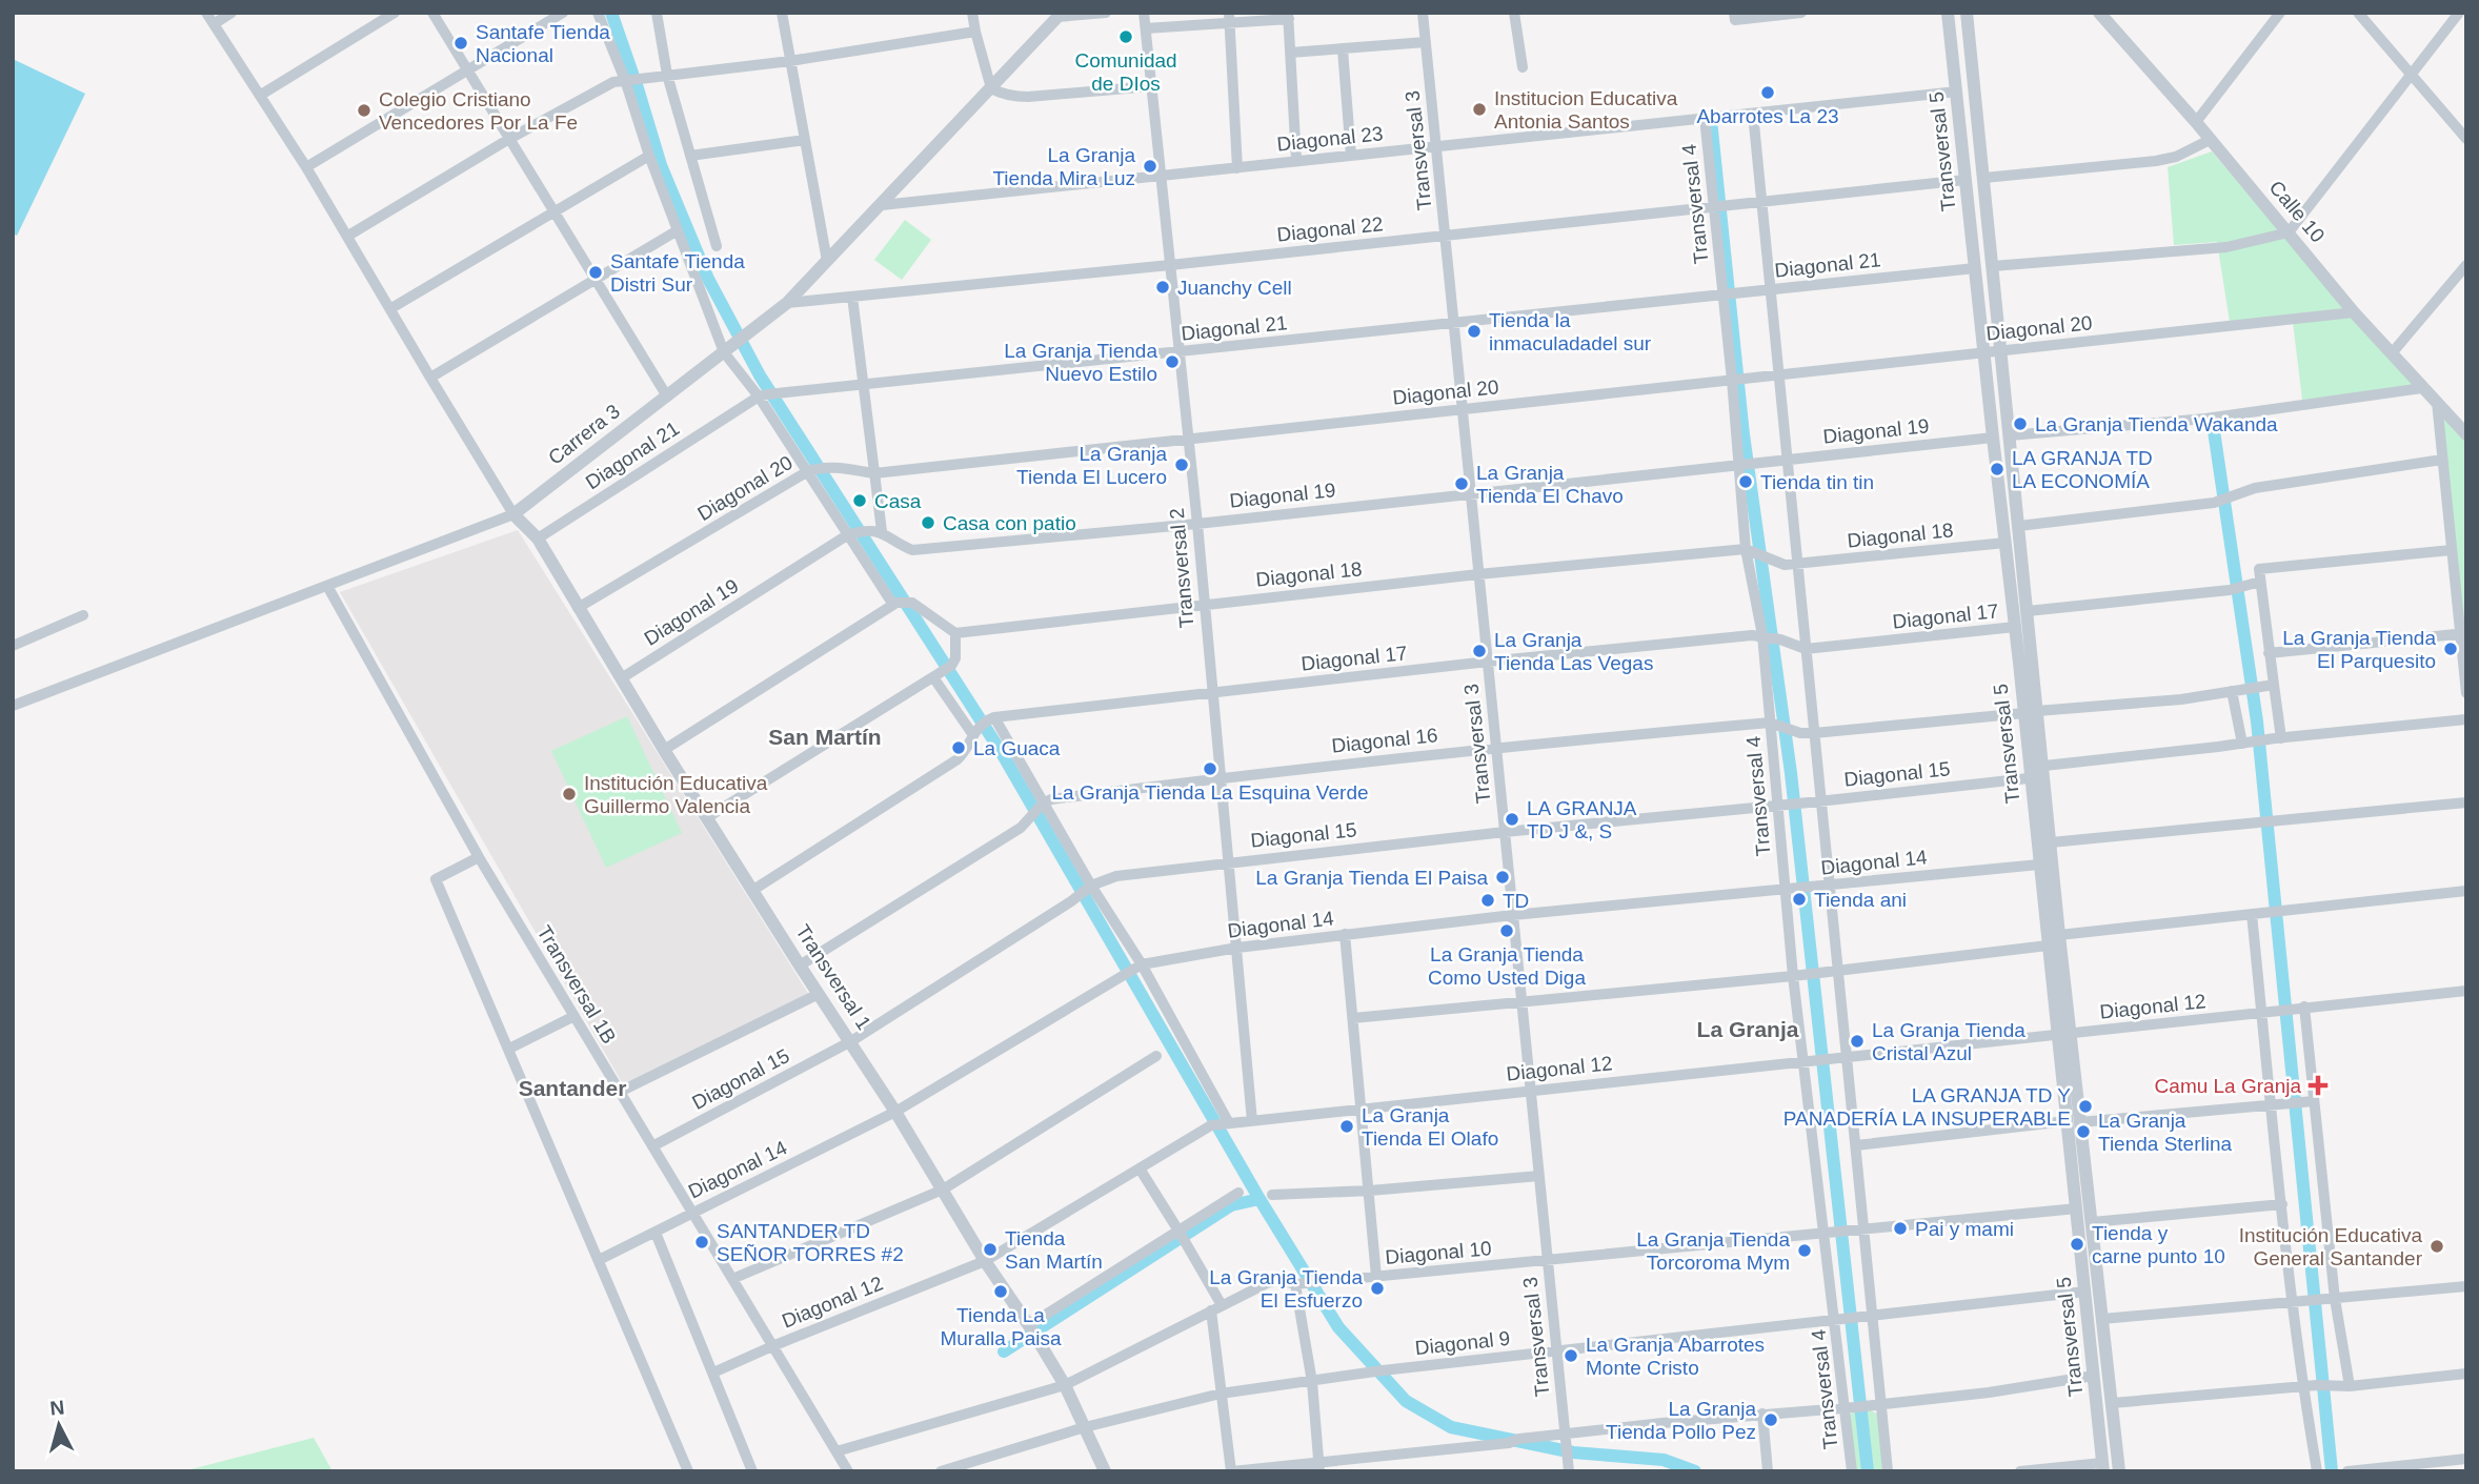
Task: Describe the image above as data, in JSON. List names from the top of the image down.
{
  "streets": {
    "street": [
      "Diagonal 23",
      "Transversal 3",
      "Transversal 5",
      "Transversal 4",
      "Calle 10",
      "Diagonal 22",
      "Diagonal 21",
      "Diagonal 20",
      "Diagonal 19",
      "Carrera 3",
      "Diagonal 18",
      "Transversal 2",
      "Diagonal 17",
      "Diagonal 16",
      "Diagonal 15",
      "Diagonal 14",
      "Transversal 1",
      "Transversal 1B",
      "Diagonal 12",
      "Diagonal 10",
      "Diagonal 9"
    ]
  },
  "crossings": [
    ["Diagonal 23", "Transversal 3"],
    ["Diagonal 23", "Transversal 5"],
    ["Diagonal 23", "Transversal 4"],
    ["Diagonal 23", "Carrera 3"],
    ["Diagonal 23", "Transversal 2"],
    ["Transversal 3", "Diagonal 22"],
    ["Transversal 3", "Diagonal 21"],
    ["Transversal 3", "Diagonal 20"],
    ["Transversal 3", "Diagonal 19"],
    ["Transversal 3", "Diagonal 18"],
    ["Transversal 3", "Diagonal 17"],
    ["Transversal 3", "Diagonal 16"],
    ["Transversal 3", "Diagonal 15"],
    ["Transversal 3", "Diagonal 14"],
    ["Transversal 3", "Diagonal 12"],
    ["Transversal 3", "Diagonal 10"],
    ["Transversal 3", "Diagonal 9"],
    ["Transversal 5", "Diagonal 22"],
    ["Transversal 5", "Diagonal 21"],
    ["Transversal 5", "Diagonal 20"],
    ["Transversal 5", "Diagonal 19"],
    ["Transversal 5", "Diagonal 18"],
    ["Transversal 5", "Diagonal 17"],
    ["Transversal 5", "Diagonal 16"],
    ["Transversal 5", "Diagonal 15"],
    ["Transversal 5", "Diagonal 14"],
    ["Transversal 5", "Diagonal 12"],
    ["Transversal 5", "Diagonal 10"],
    ["Transversal 5", "Diagonal 9"],
    ["Transversal 4", "Diagonal 22"],
    ["Transversal 4", "Diagonal 21"],
    ["Transversal 4", "Diagonal 20"],
    ["Transversal 4", "Diagonal 19"],
    ["Transversal 4", "Diagonal 18"],
    ["Transversal 4", "Diagonal 17"],
    ["Transversal 4", "Diagonal 16"],
    ["Transversal 4", "Diagonal 15"],
    ["Transversal 4", "Diagonal 14"],
    ["Transversal 4", "Diagonal 12"],
    ["Transversal 4", "Diagonal 10"],
    ["Transversal 4", "Diagonal 9"],
    ["Calle 10", "Diagonal 20"],
    ["Diagonal 22", "Carrera 3"],
    ["Diagonal 22", "Transversal 2"],
    ["Diagonal 21", "Transversal 2"],
    ["Diagonal 21", "Transversal 1"],
    ["Diagonal 20", "Transversal 2"],
    ["Diagonal 20", "Transversal 1"],
    ["Diagonal 19", "Transversal 2"],
    ["Diagonal 19", "Transversal 1"],
    ["Carrera 3", "Transversal 1"],
    ["Carrera 3", "Transversal 1B"],
    ["Diagonal 18", "Transversal 2"],
    ["Transversal 2", "Diagonal 17"],
    ["Transversal 2", "Diagonal 16"],
    ["Transversal 2", "Diagonal 15"],
    ["Transversal 2", "Diagonal 14"],
    ["Transversal 2", "Diagonal 12"],
    ["Diagonal 17", "Transversal 1"],
    ["Diagonal 15", "Transversal 1"],
    ["Diagonal 15", "Transversal 1B"],
    ["Diagonal 14", "Transversal 1"],
    ["Diagonal 14", "Transversal 1B"],
    ["Transversal 1", "Diagonal 12"],
    ["Transversal 1", "Diagonal 10"],
    ["Transversal 1", "Diagonal 9"],
    ["Transversal 1B", "Diagonal 12"],
    ["Transversal 1B", "Diagonal 10"]
  ],
  "districts": ["San Martín", "La Granja", "Santander"],
  "places": {
    "other": [
      "Comunidad de DIos",
      "Santafe Tienda Nacional",
      "Abarrotes La 23",
      "Institucion Educativa Antonia Santos",
      "Colegio Cristiano Vencedores Por La Fe",
      "La Granja Tienda Mira Luz",
      "Santafe Tienda Distri Sur",
      "Juanchy Cell",
      "Tienda la inmaculadadel sur",
      "La Granja Tienda Nuevo Estilo",
      "La Granja Tienda Wakanda",
      "La Granja Tienda El Lucero",
      "LA GRANJA TD LA ECONOMÍA",
      "Tienda tin tin",
      "La Granja Tienda El Chavo",
      "Casa",
      "Casa con patio",
      "La Granja Tienda El Parquesito",
      "La Granja Tienda Las Vegas",
      "La Guaca",
      "La Granja Tienda La Esquina Verde",
      "Institución Educativa Guillermo Valencia",
      "LA GRANJA TD J &, S",
      "La Granja Tienda El Paisa",
      "Tienda ani",
      "TD",
      "La Granja Tienda Como Usted Diga",
      "La Granja Tienda Cristal Azul",
      "LA GRANJA TD Y PANADERÍA LA INSUPERABLE",
      "La Granja Tienda El Olafo",
      "La Granja Tienda Sterlina",
      "Pai y mami",
      "SANTANDER TD SEÑOR TORRES #2",
      "Tienda y carne punto 10",
      "Institución Educativa General Santander",
      "Tienda San Martín",
      "La Granja Tienda Torcoroma Mym",
      "La Granja Tienda El Esfuerzo",
      "Tienda La Muralla Paisa",
      "La Granja Abarrotes Monte Cristo",
      "La Granja Tienda Pollo Pez"
    ],
    "health": ["Camu La Granja"]
  },
  "north": "top"
}
